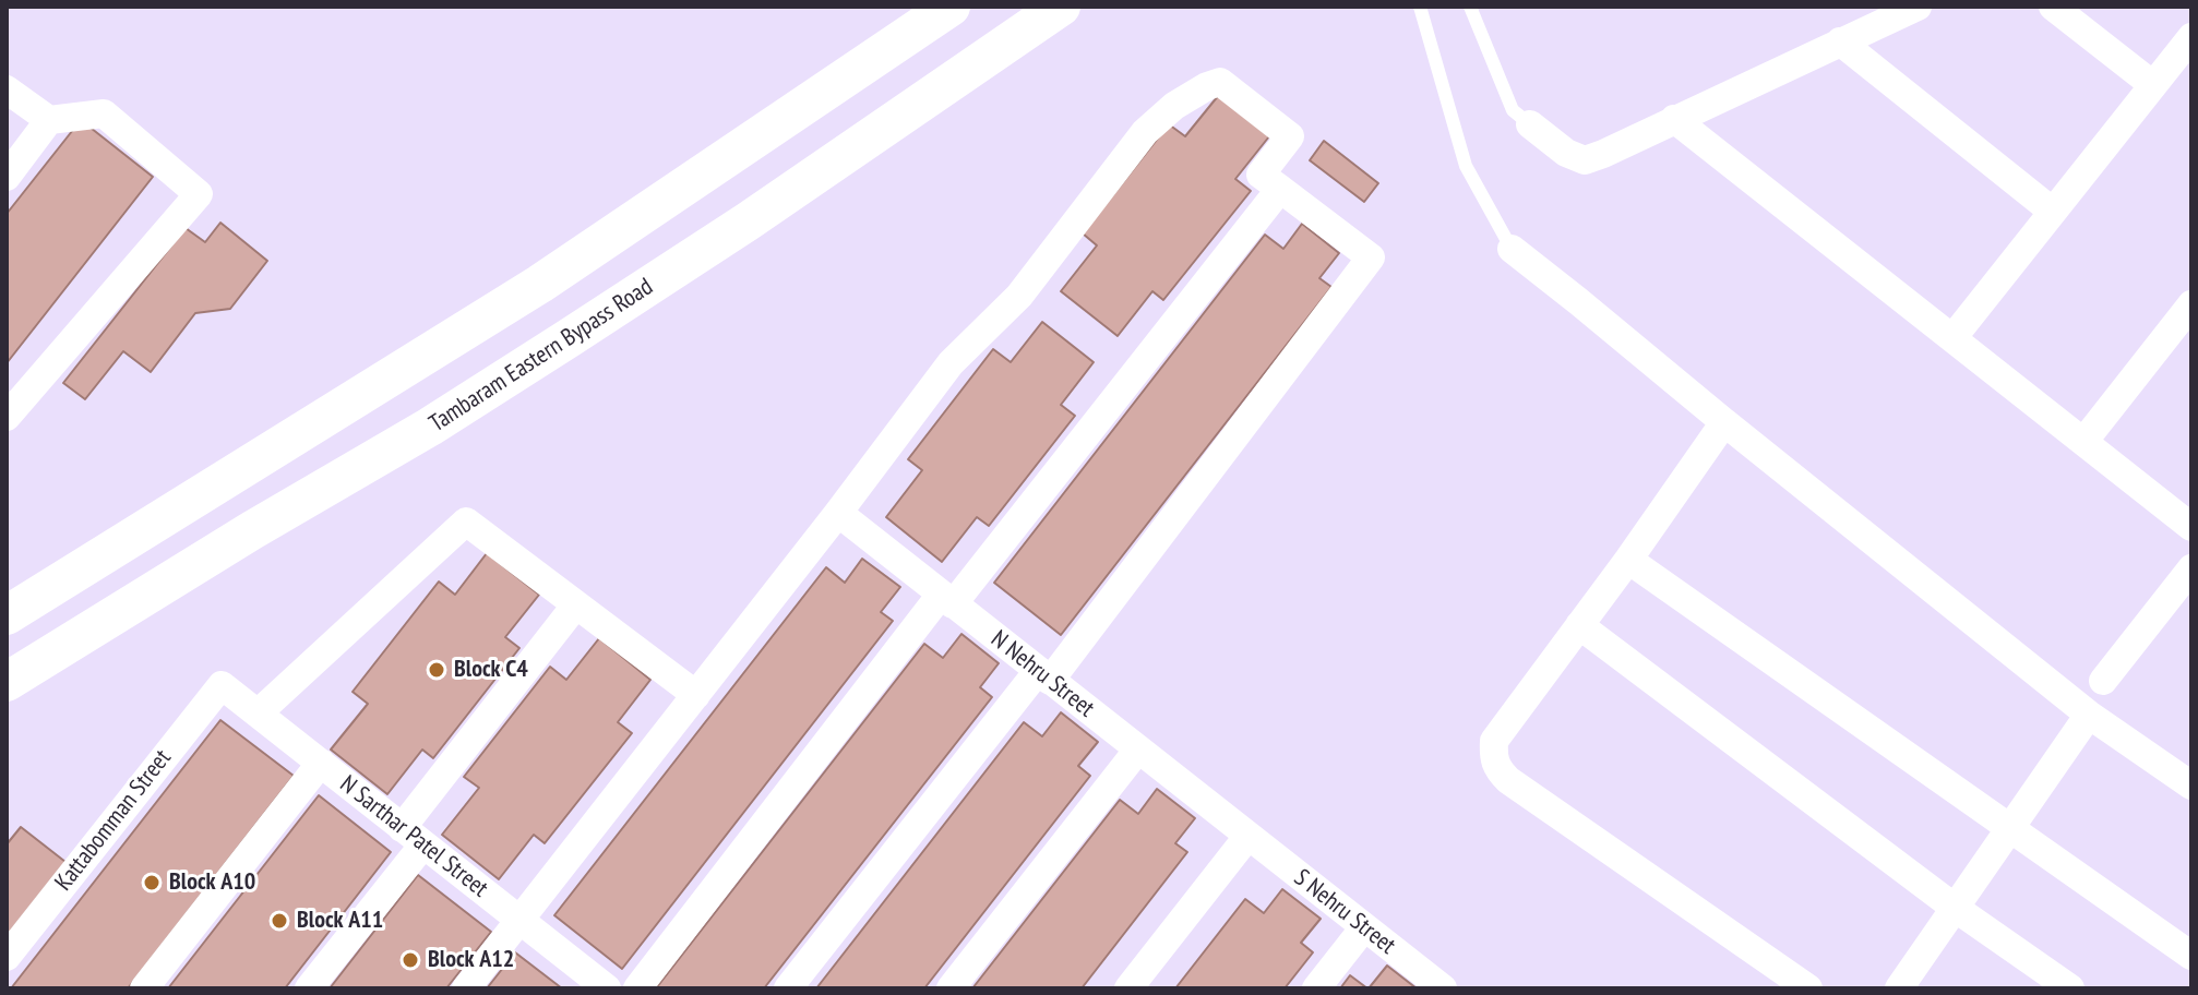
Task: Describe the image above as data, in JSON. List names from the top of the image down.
{
  "streets": {
    "main road": ["Tambaram Eastern Bypass Road"],
    "street": [
      "N Nehru Street",
      "Kattabomman Street",
      "N Sarthar Patel Street",
      "S Nehru Street"
    ]
  },
  "crossings": [
    ["N Nehru Street", "S Nehru Street"],
    ["Kattabomman Street", "N Sarthar Patel Street"]
  ],
  "places": [
    "Block C4",
    "Block A10",
    "Block A11",
    "Block A12"
  ]
}
